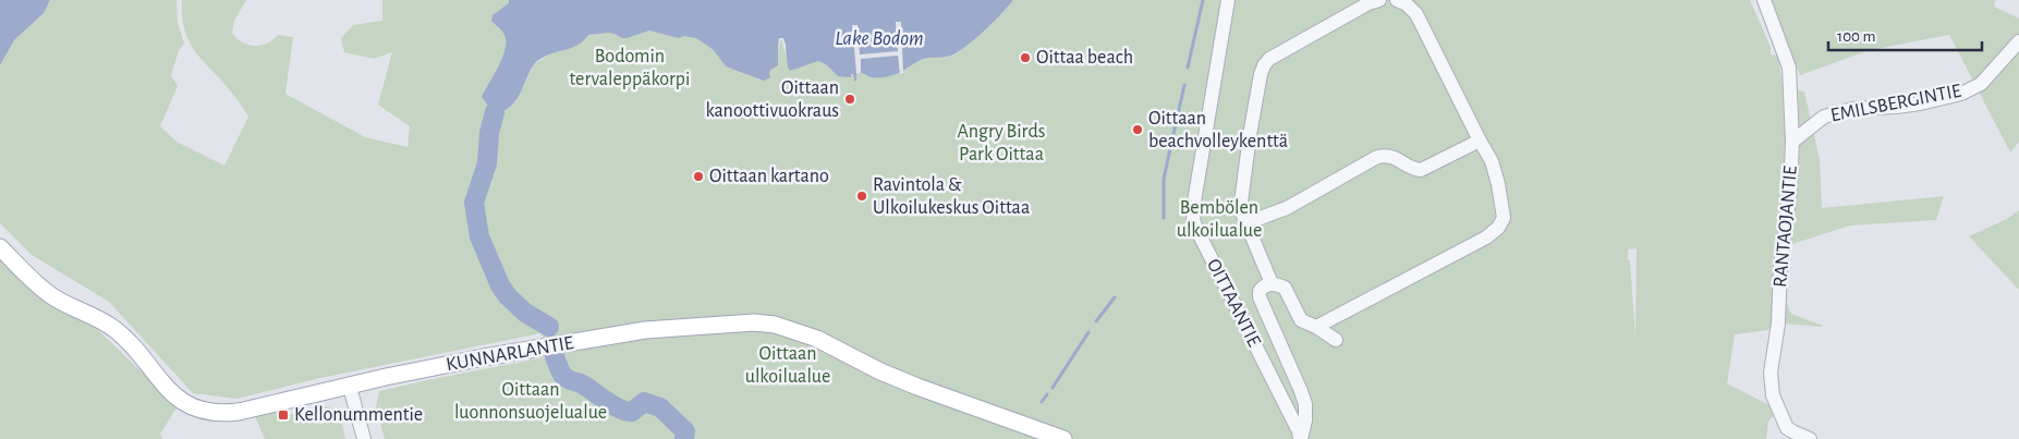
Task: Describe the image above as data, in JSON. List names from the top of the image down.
{
  "streets": {
    "main road": ["KUNNARLANTIE"],
    "street": ["EMILSBERGINTIE", "RANTAOJANTIE", "OITTAANTIE"]
  },
  "crossings": [
    ["EMILSBERGINTIE", "RANTAOJANTIE"]
  ],
  "water": ["Lake Bodom"],
  "parks": [
    "Bodomin tervaleppäkorpi",
    "Angry Birds Park Oittaa",
    "Bembölen ulkoilualue",
    "Oittaan ulkoilualue",
    "Oittaan luonnonsuojelualue"
  ],
  "places": {
    "other": [
      "Oittaa beach",
      "Oittaan kanoottivuokraus",
      "Oittaan beachvolleykenttä",
      "Oittaan kartano",
      "Ravintola & Ulkoilukeskus Oittaa"
    ],
    "transit": ["Kellonummentie"]
  },
  "scale_bar": "100 m"
}
